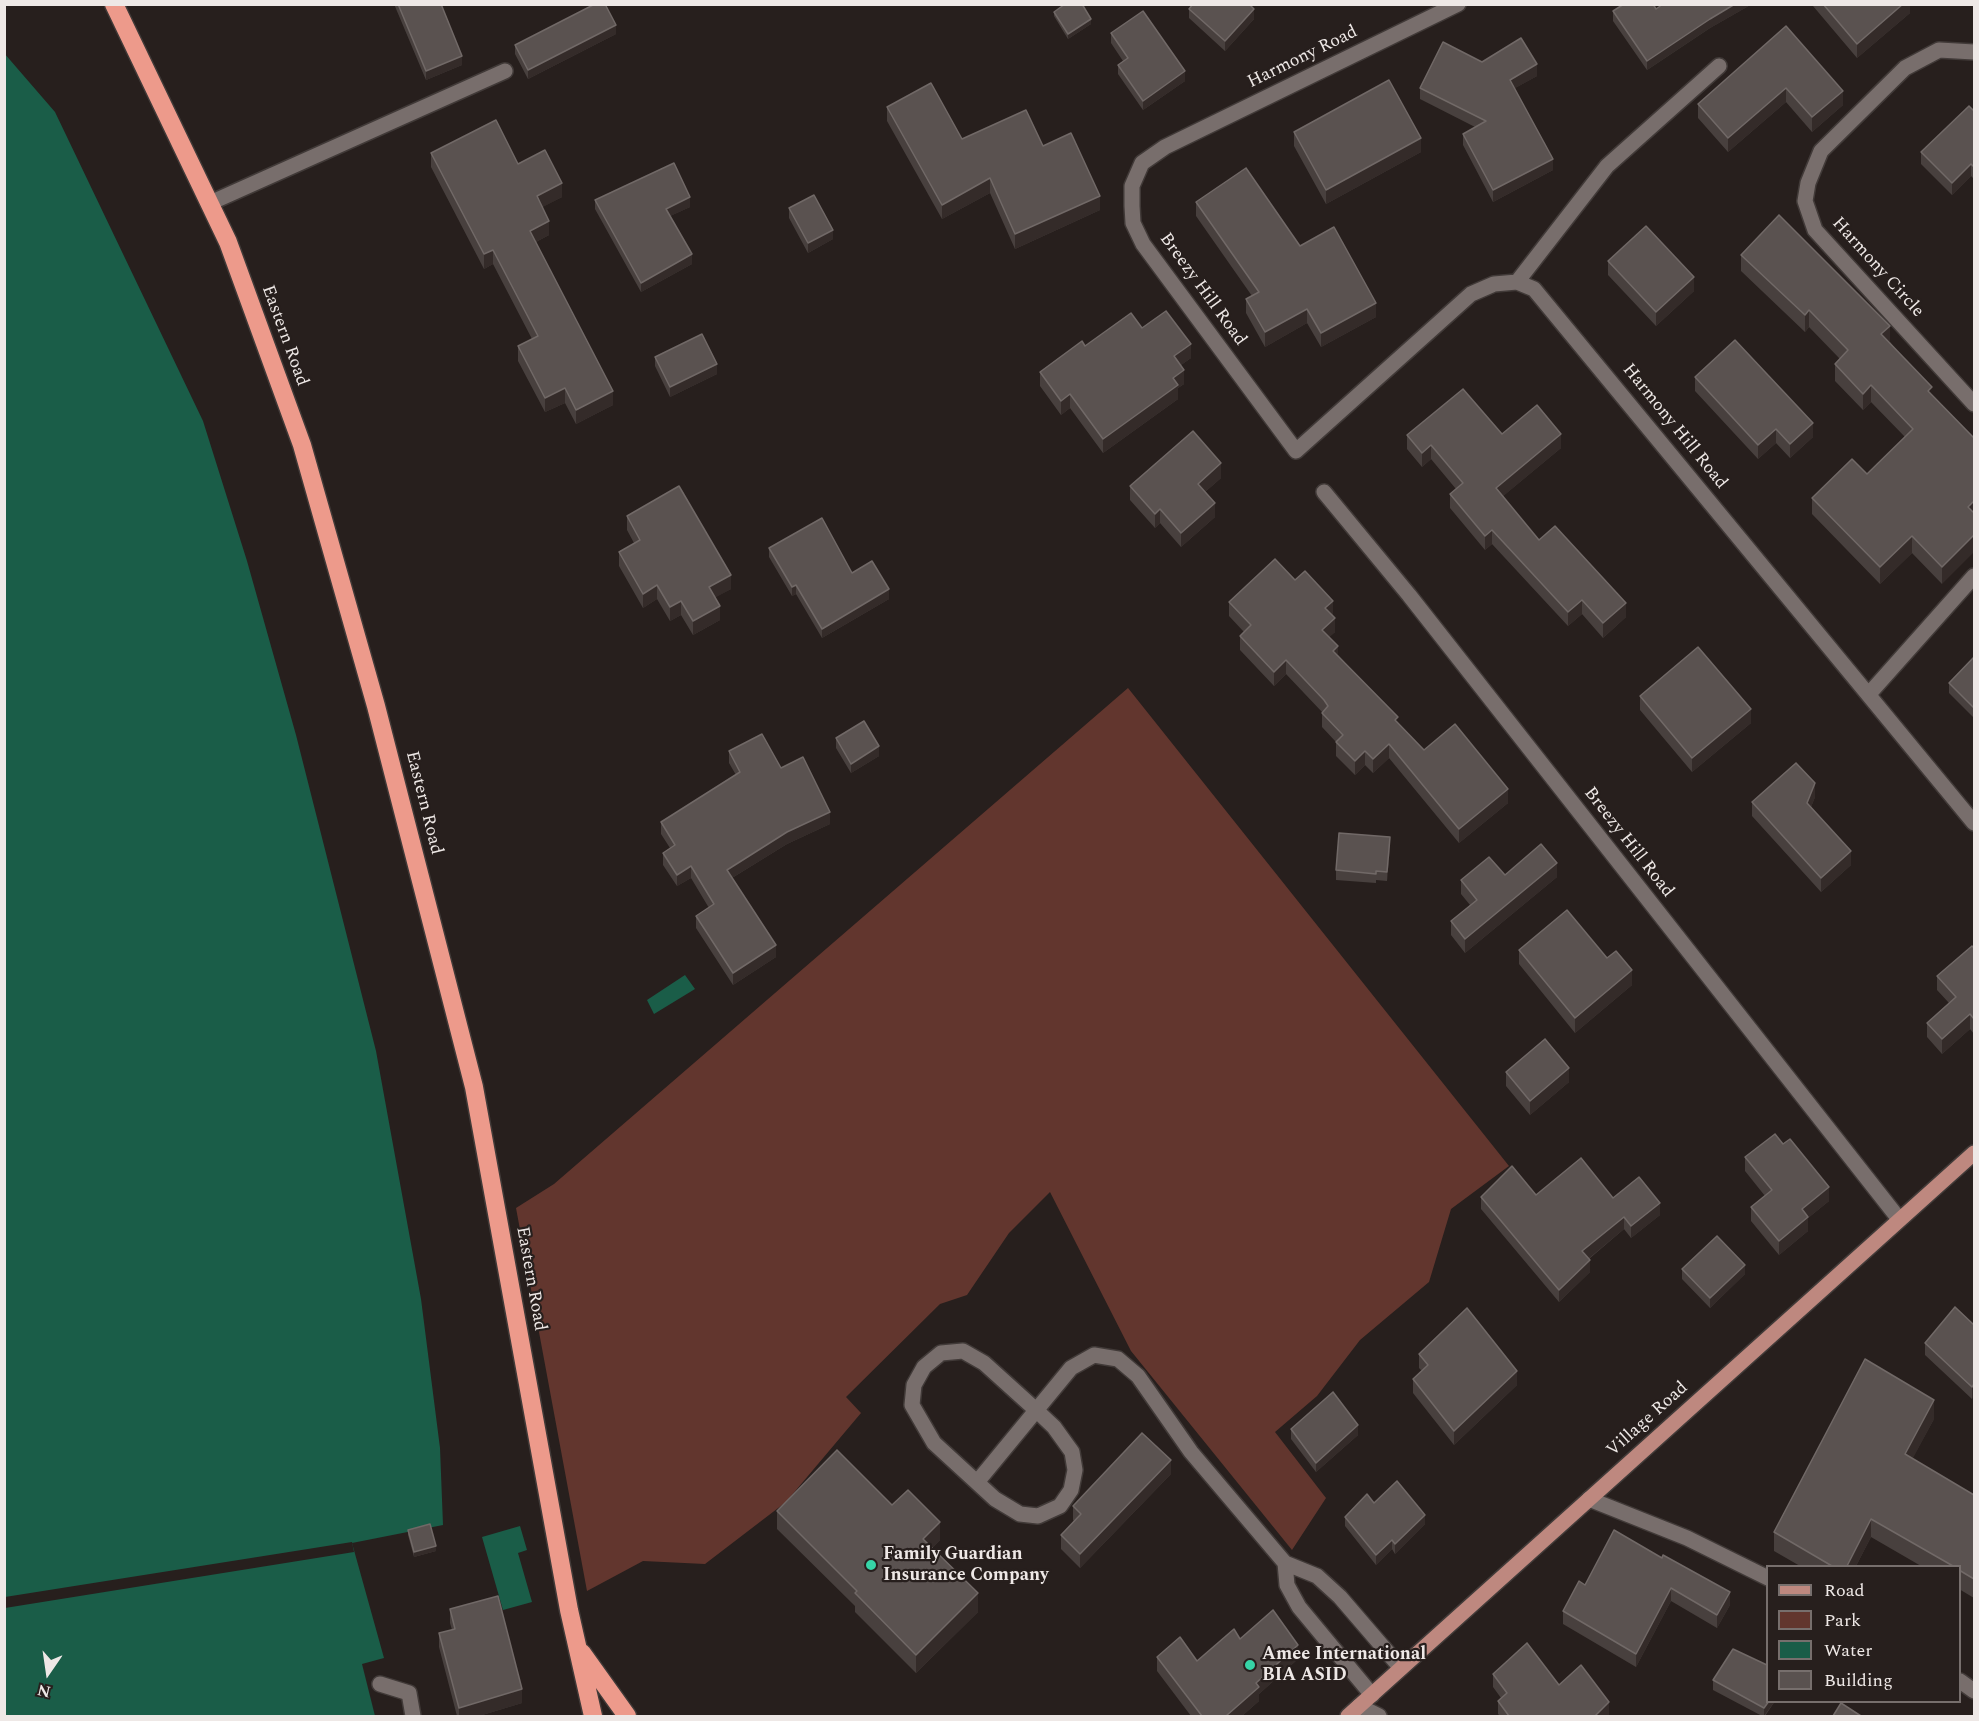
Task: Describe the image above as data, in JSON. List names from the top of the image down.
{
  "streets": {
    "highway": ["Eastern Road"],
    "main road": ["Village Road"],
    "street": [
      "Harmony Road",
      "Harmony Circle",
      "Breezy Hill Road",
      "Harmony Hill Road"
    ]
  },
  "crossings": [
    ["Harmony Road", "Breezy Hill Road"],
    ["Breezy Hill Road", "Harmony Hill Road"],
    ["Breezy Hill Road", "Village Road"]
  ],
  "places": ["Family Guardian Insurance Company", "Amee International BIA ASID"],
  "legend": [
    "Road",
    "Park",
    "Water",
    "Building"
  ],
  "north": "bottom"
}
